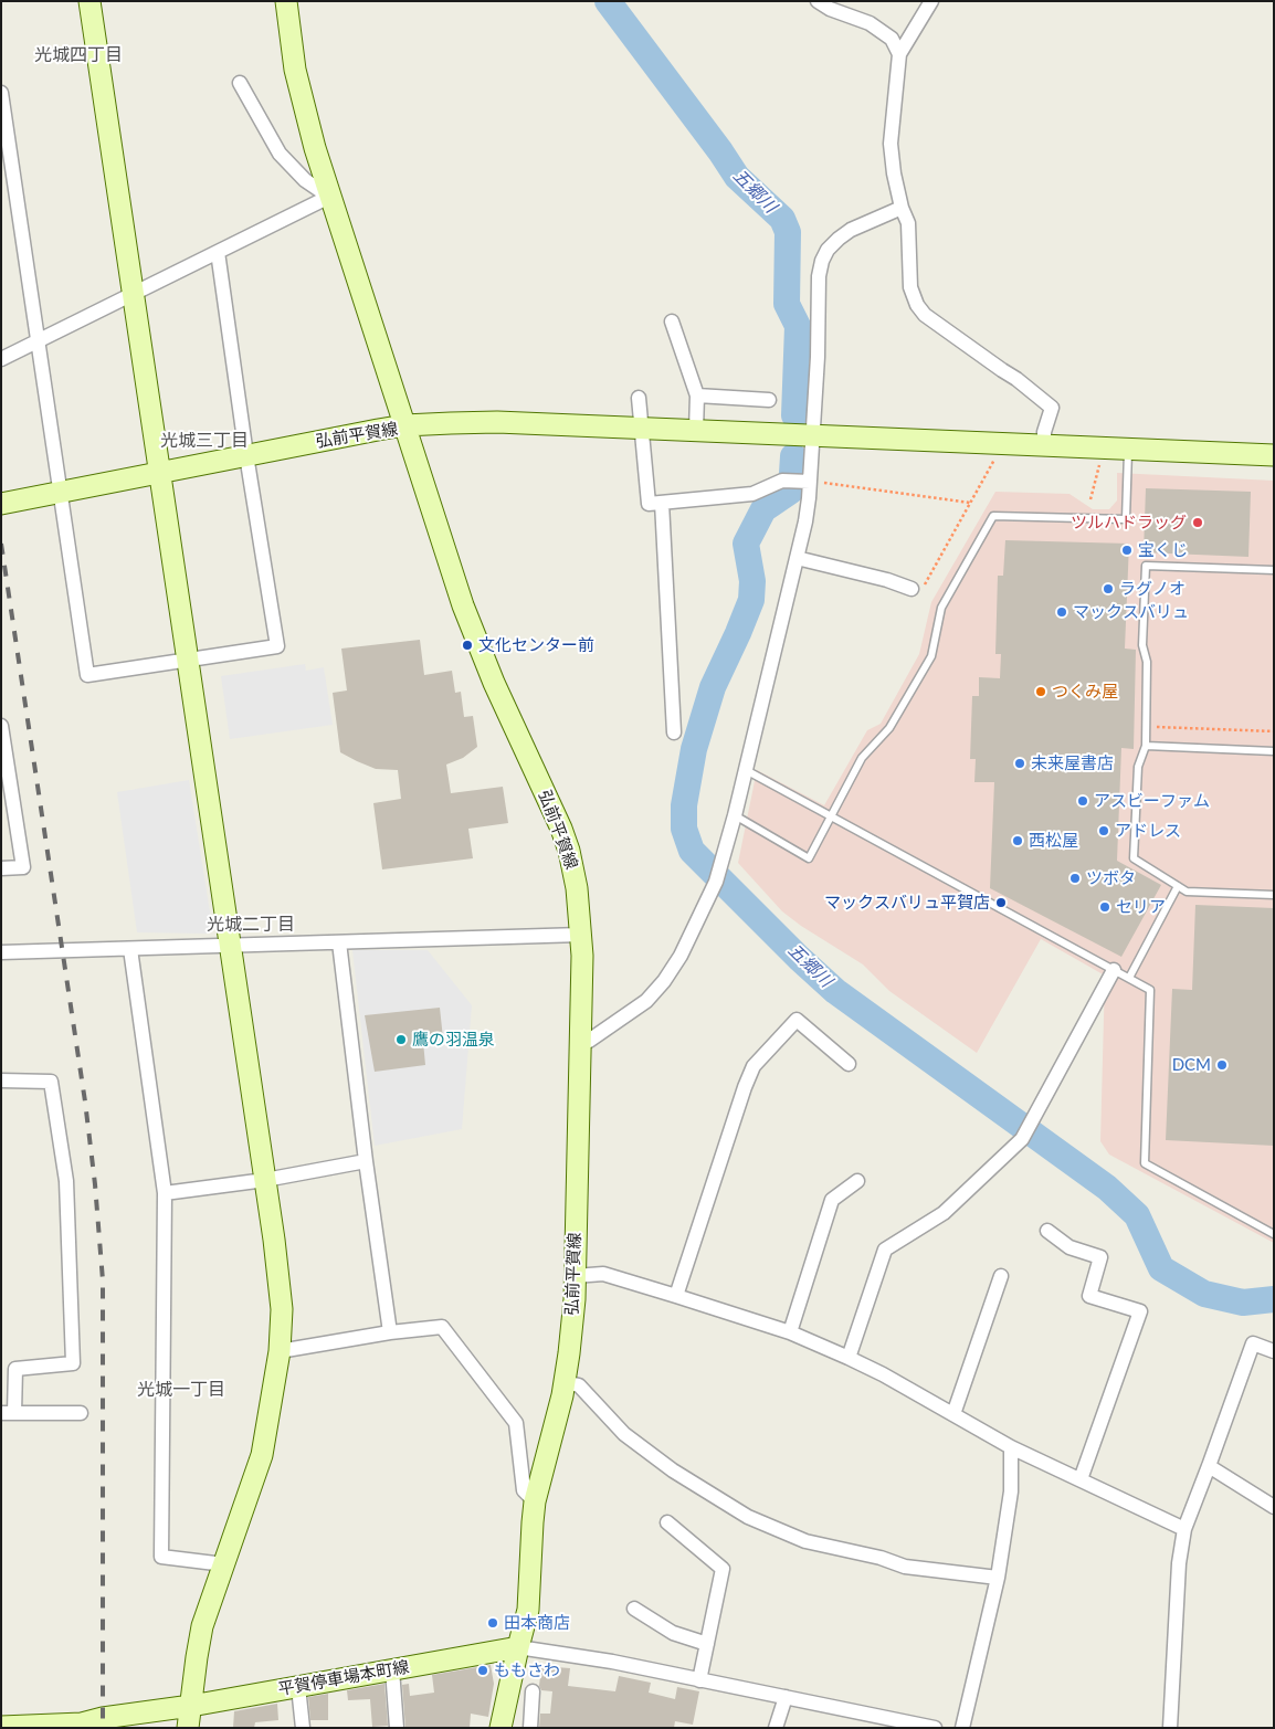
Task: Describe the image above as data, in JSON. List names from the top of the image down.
{
  "streets": {
    "street": ["弘前平賀線", "平賀停車場本町線"]
  },
  "crossings": [
    ["弘前平賀線", "平賀停車場本町線"]
  ],
  "districts": [
    "光城四丁目",
    "光城三丁目",
    "光城二丁目",
    "光城一丁目"
  ],
  "water": ["五郷川"],
  "places": [
    "ツルハドラッグ",
    "宝くじ",
    "ラグノオ",
    "マックスバリュ",
    "文化センター前",
    "つくみ屋",
    "未来屋書店",
    "アスビーファム",
    "アドレス",
    "西松屋",
    "ツボタ",
    "マックスバリュ平賀店",
    "セリア",
    "鷹の羽温泉",
    "DCM",
    "田本商店",
    "ももさわ"
  ]
}
